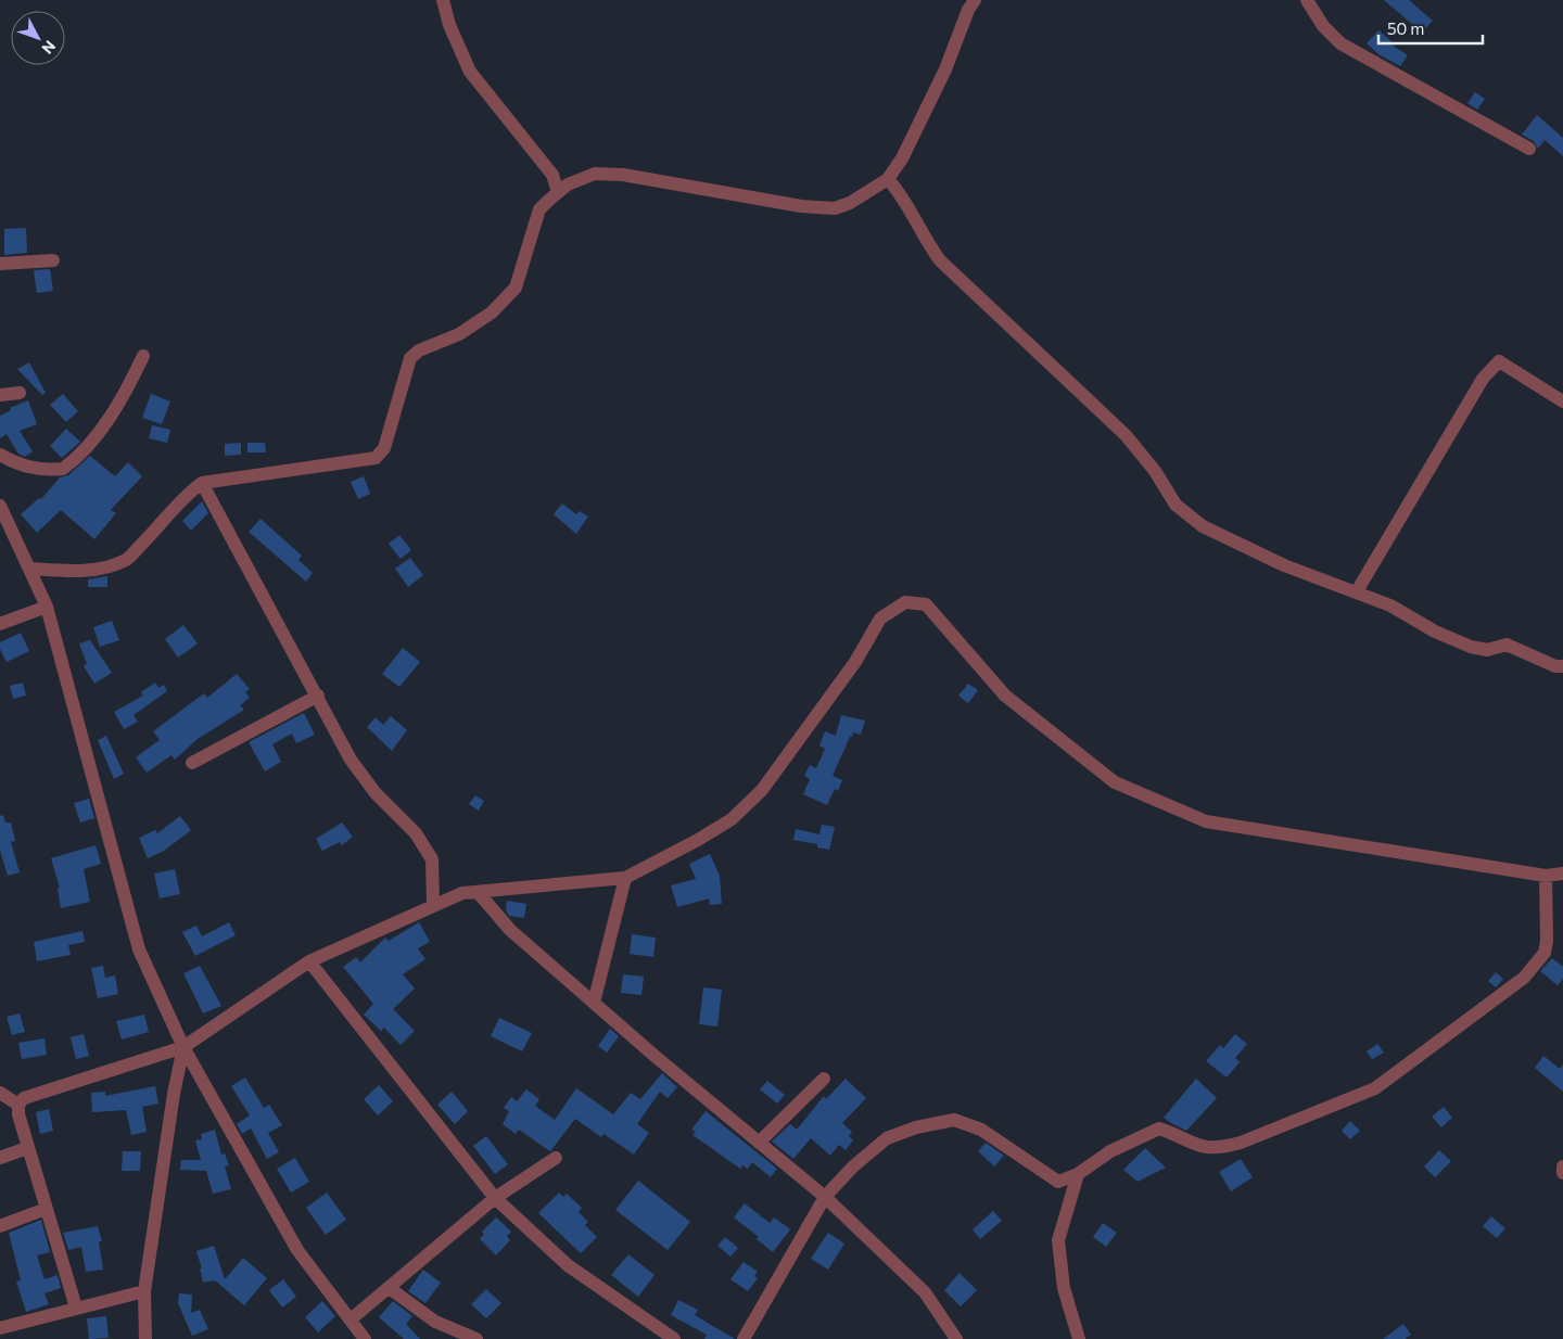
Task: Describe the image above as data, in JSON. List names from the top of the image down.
{
  "scale_bar": "50 m",
  "north": "bottom right"
}
